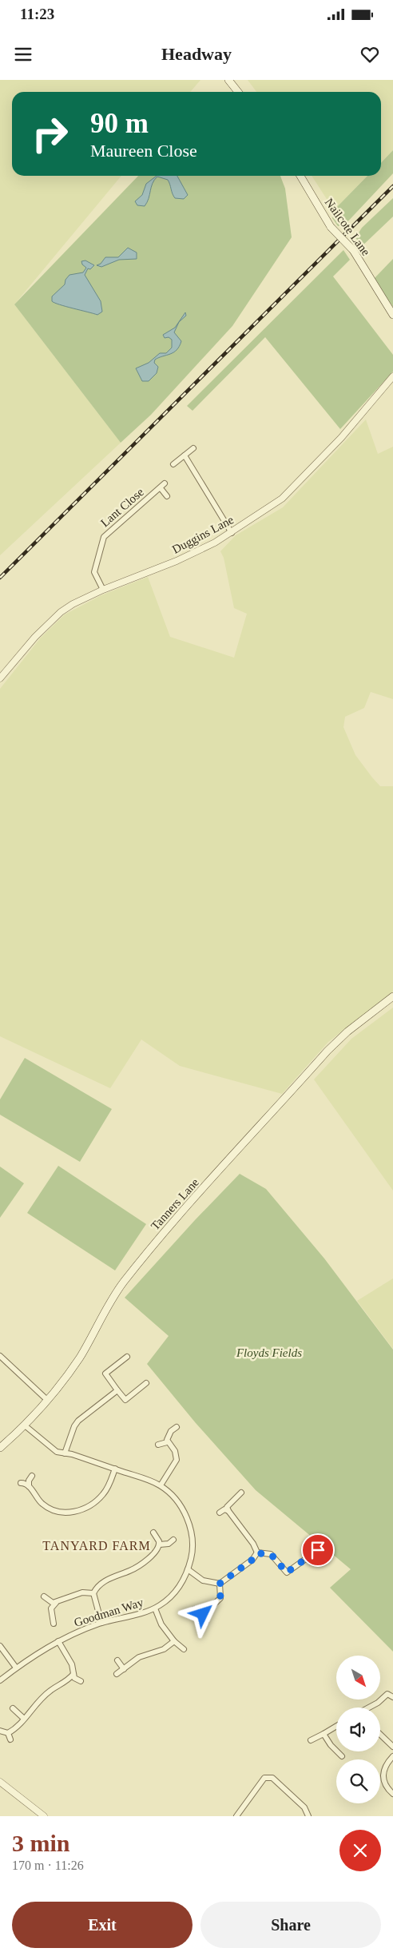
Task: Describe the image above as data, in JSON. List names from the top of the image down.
{
  "streets": {
    "main road": ["Nailcote Lane", "Tanners Lane"],
    "street": ["Lant Close", "Duggins Lane", "Goodman Way"]
  },
  "crossings": [
    ["Lant Close", "Duggins Lane"],
    ["Tanners Lane", "Goodman Way"]
  ],
  "districts": ["TANYARD FARM"],
  "parks": ["Floyds Fields"],
  "north": "bottom right",
  "page": {
    "status": "11:23",
    "header": "Headway",
    "turn": ["90 m", "Maureen Close"],
    "heading": ["3 min", "170 m · 11:26"],
    "buttons": ["Exit", "Share"]
  }
}
